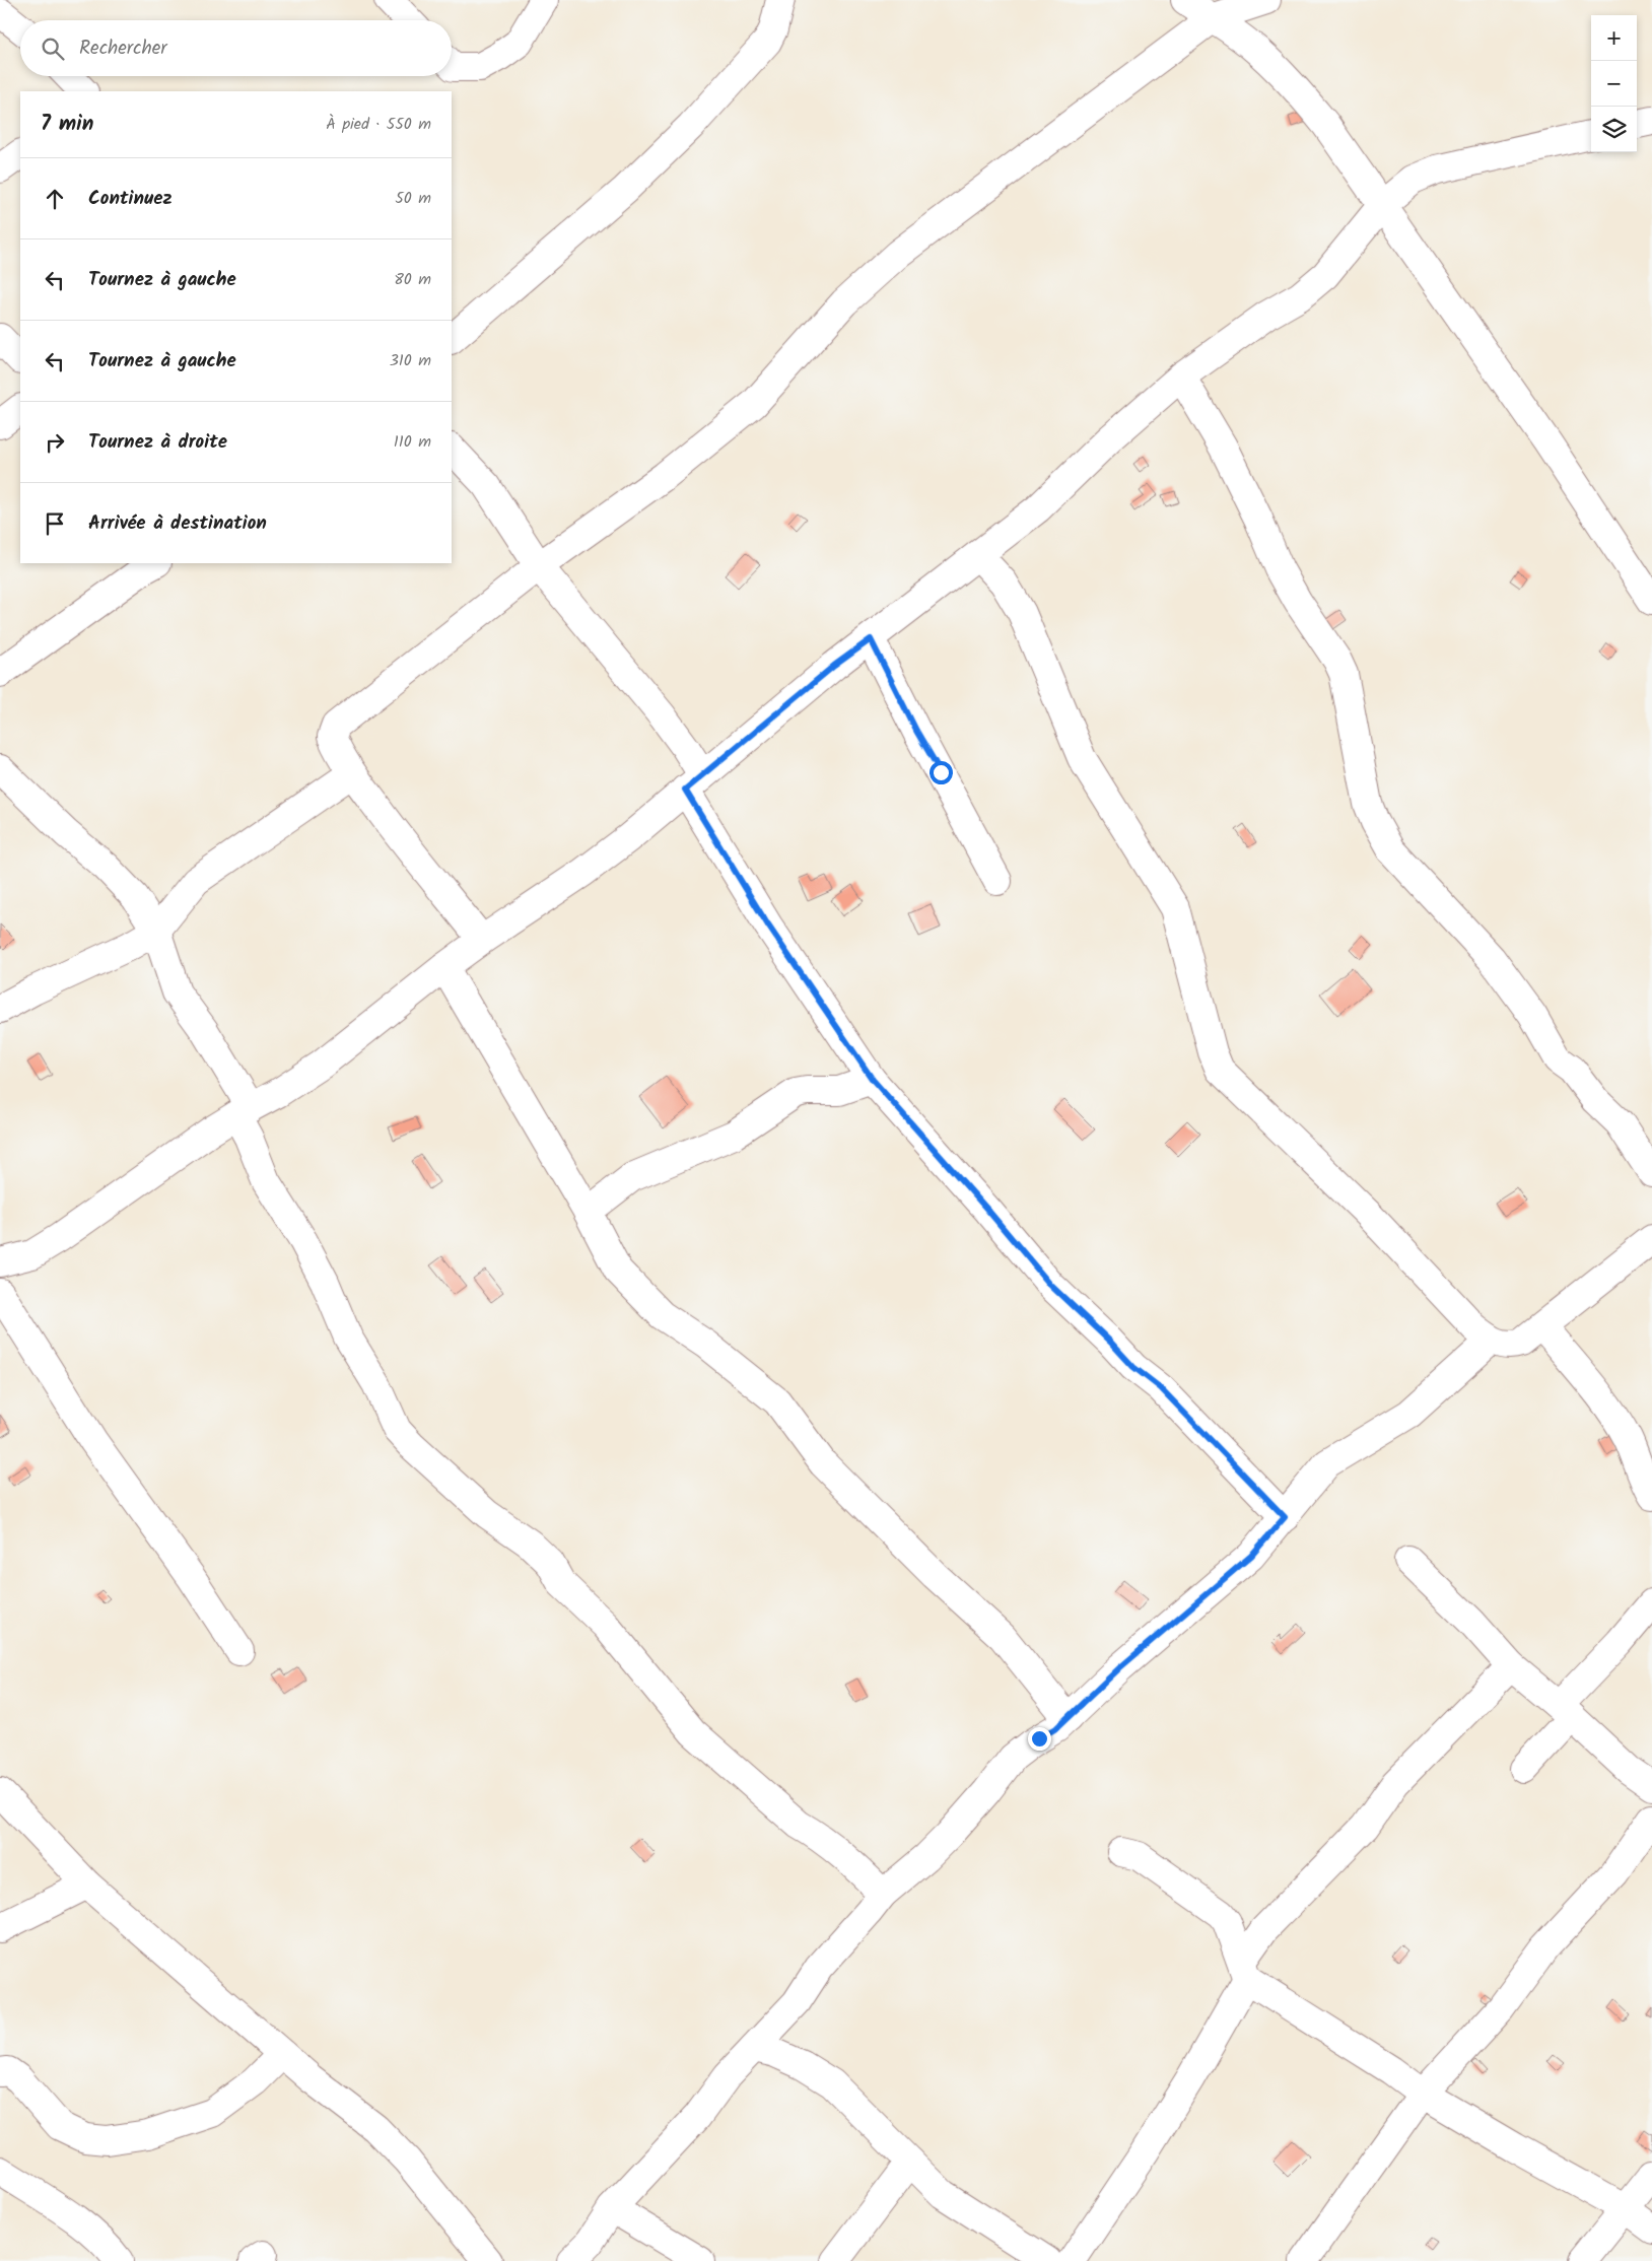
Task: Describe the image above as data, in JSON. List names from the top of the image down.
{
  "page": {
    "map_buttons": ["+", "−"],
    "search": "Rechercher",
    "heading": ["7 min", "À pied · 550 m"],
    "list": [
      ["Continuez", "50 m"],
      ["Tournez à gauche", "80 m"],
      ["Tournez à gauche", "310 m"],
      ["Tournez à droite", "110 m"],
      "Arrivée à destination"
    ]
  }
}
